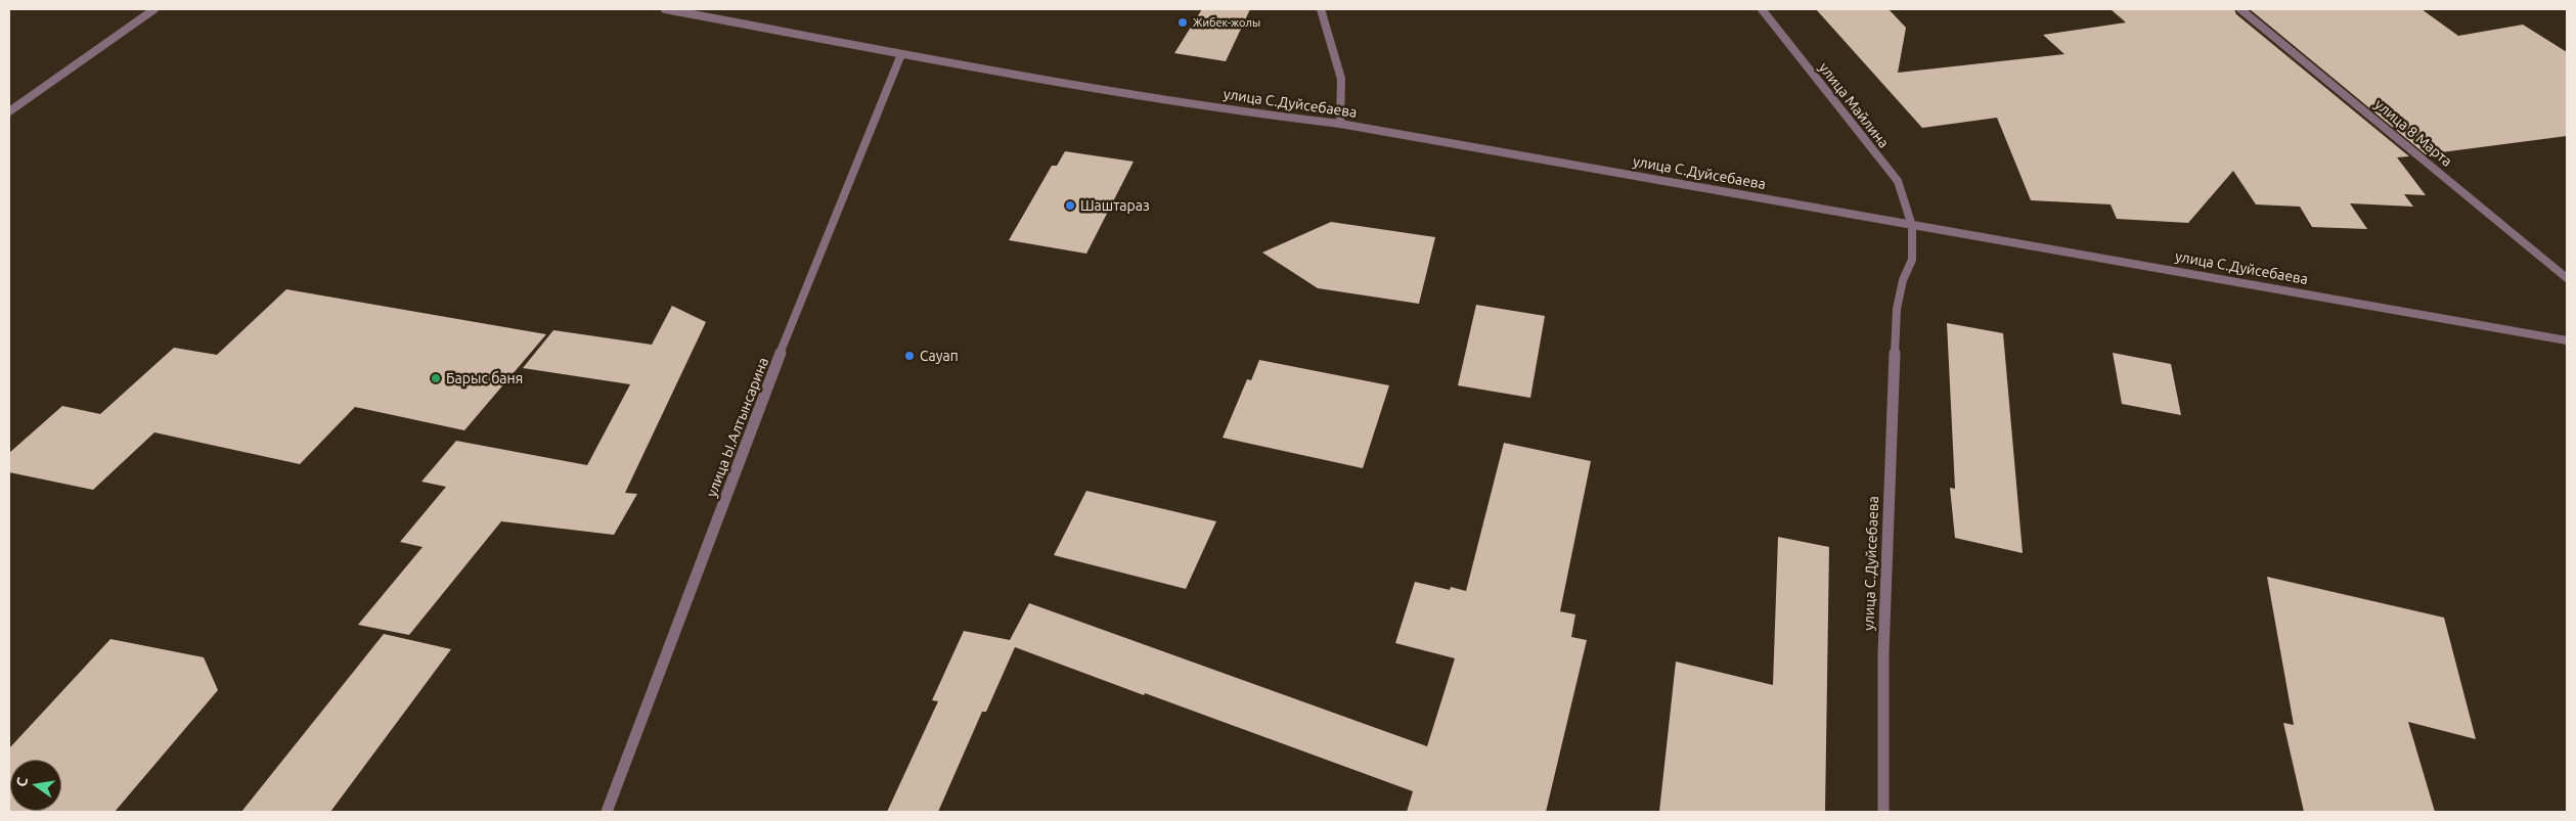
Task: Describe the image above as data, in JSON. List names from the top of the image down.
{
  "streets": {
    "street": [
      "улица С.Дуйсебаева",
      "улица Майлина",
      "улица 8 Марта",
      "улица Ы.Алтынсарина"
    ]
  },
  "crossings": [
    ["улица С.Дуйсебаева", "улица Майлина"],
    ["улица С.Дуйсебаева", "улица Ы.Алтынсарина"]
  ],
  "places": [
    "Жибек-жолы",
    "Шаштараз",
    "Сауап",
    "Барыс баня"
  ],
  "north": "left"
}
